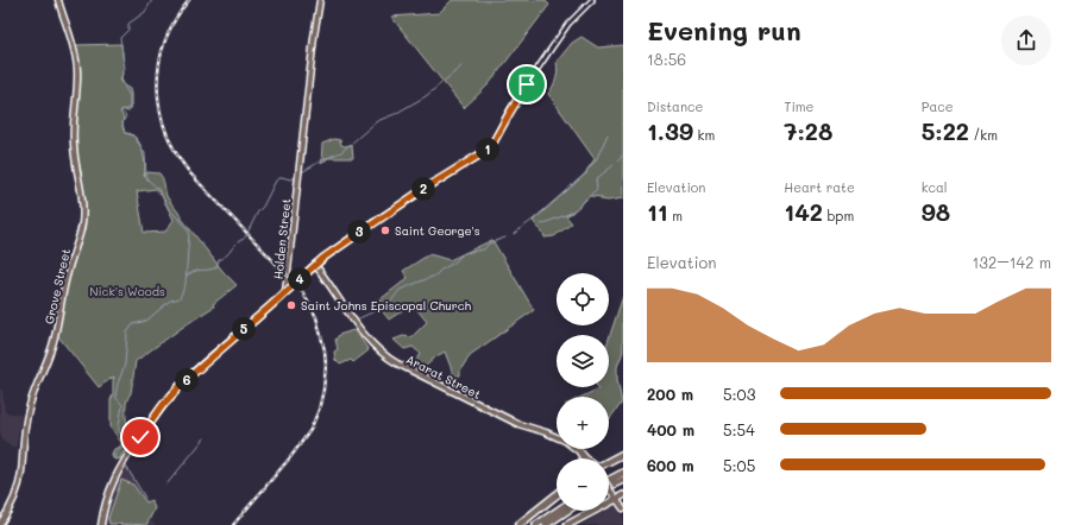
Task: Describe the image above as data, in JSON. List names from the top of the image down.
{
  "streets": {
    "main road": ["Holden Street", "Grove Street", "Ararat Street"]
  },
  "parks": ["Nick's Woods"],
  "places": ["Saint George's", "Saint Johns Episcopal Church"],
  "page": {
    "heading": ["Evening run", "18:56"],
    "stats": [
      ["Distance", "1.39 km"],
      ["Time", "7:28"],
      ["Pace", "5:22 /km"],
      ["Elevation", "11 m"],
      ["Heart rate", "142 bpm"],
      ["kcal", "98"]
    ],
    "pins": [
      "1",
      "2",
      "3",
      "4",
      "5",
      "6"
    ],
    "chart": ["Elevation", "132–142 m"],
    "map_buttons": ["+", "−"],
    "list": [
      {
        "name": "200 m",
        "note": "5:03"
      },
      {
        "name": "400 m",
        "note": "5:54"
      },
      {
        "name": "600 m",
        "note": "5:05"
      }
    ]
  }
}
